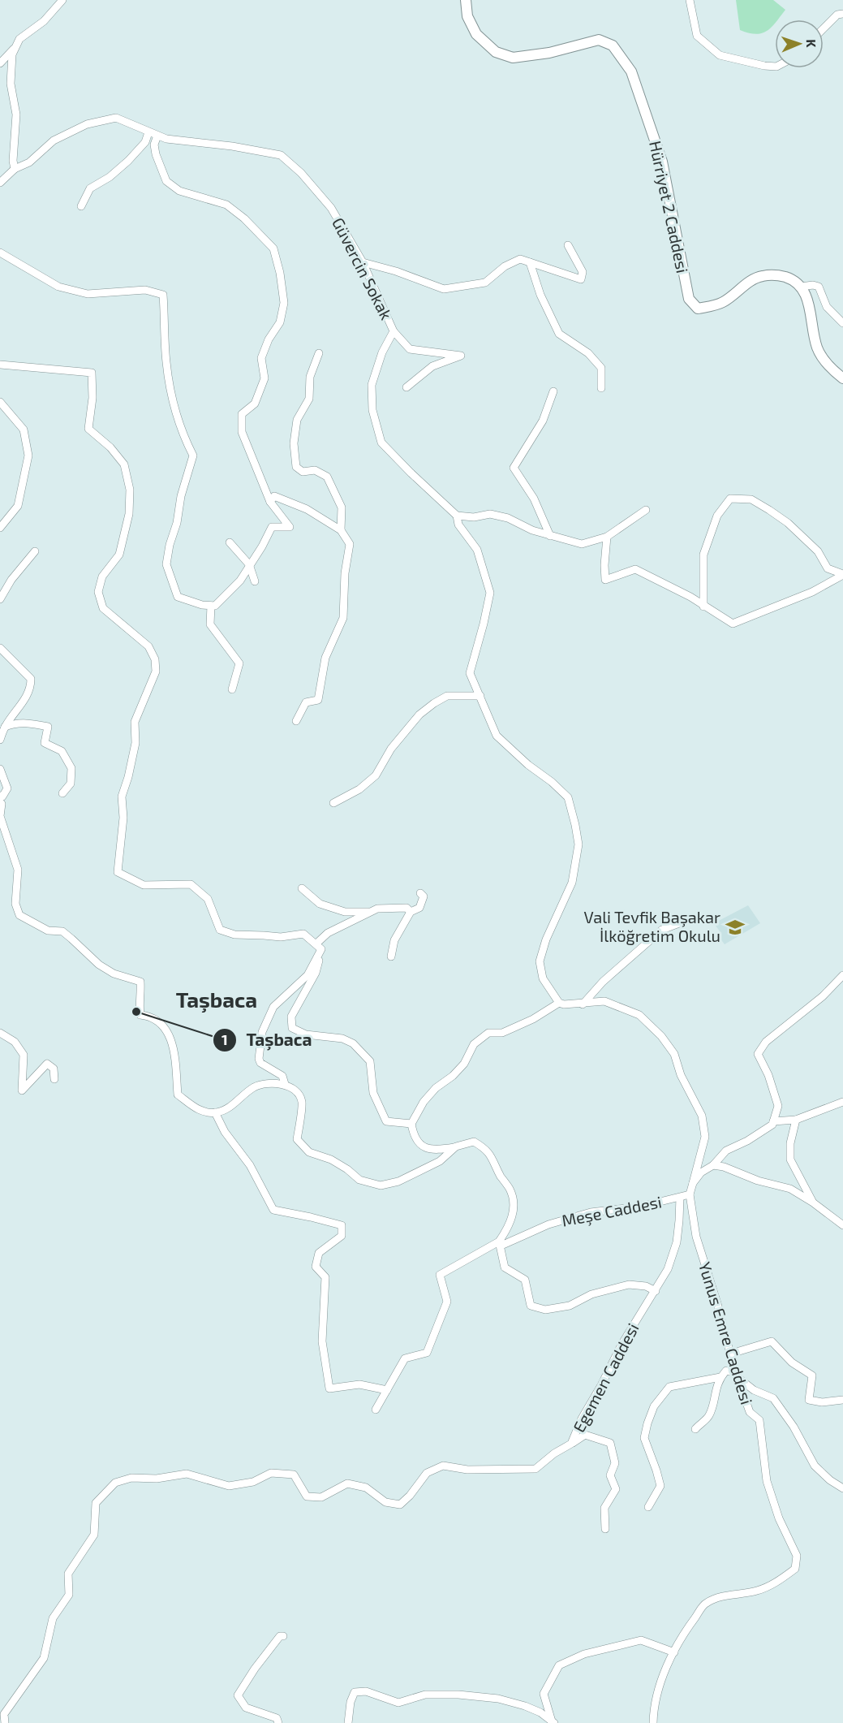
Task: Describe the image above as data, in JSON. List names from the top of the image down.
{
  "streets": {
    "street": [
      "Hürriyet 2 Caddesi",
      "Güvercin Sokak",
      "Meşe Caddesi",
      "Yunus Emre Caddesi",
      "Egemen Caddesi"
    ]
  },
  "crossings": [
    ["Meşe Caddesi", "Yunus Emre Caddesi"],
    ["Meşe Caddesi", "Egemen Caddesi"]
  ],
  "districts": ["Taşbaca"],
  "places": {
    "school or university": ["Vali Tevfik Başakar İlköğretim Okulu"],
    "other": ["Taşbaca"]
  },
  "north": "right"
}
